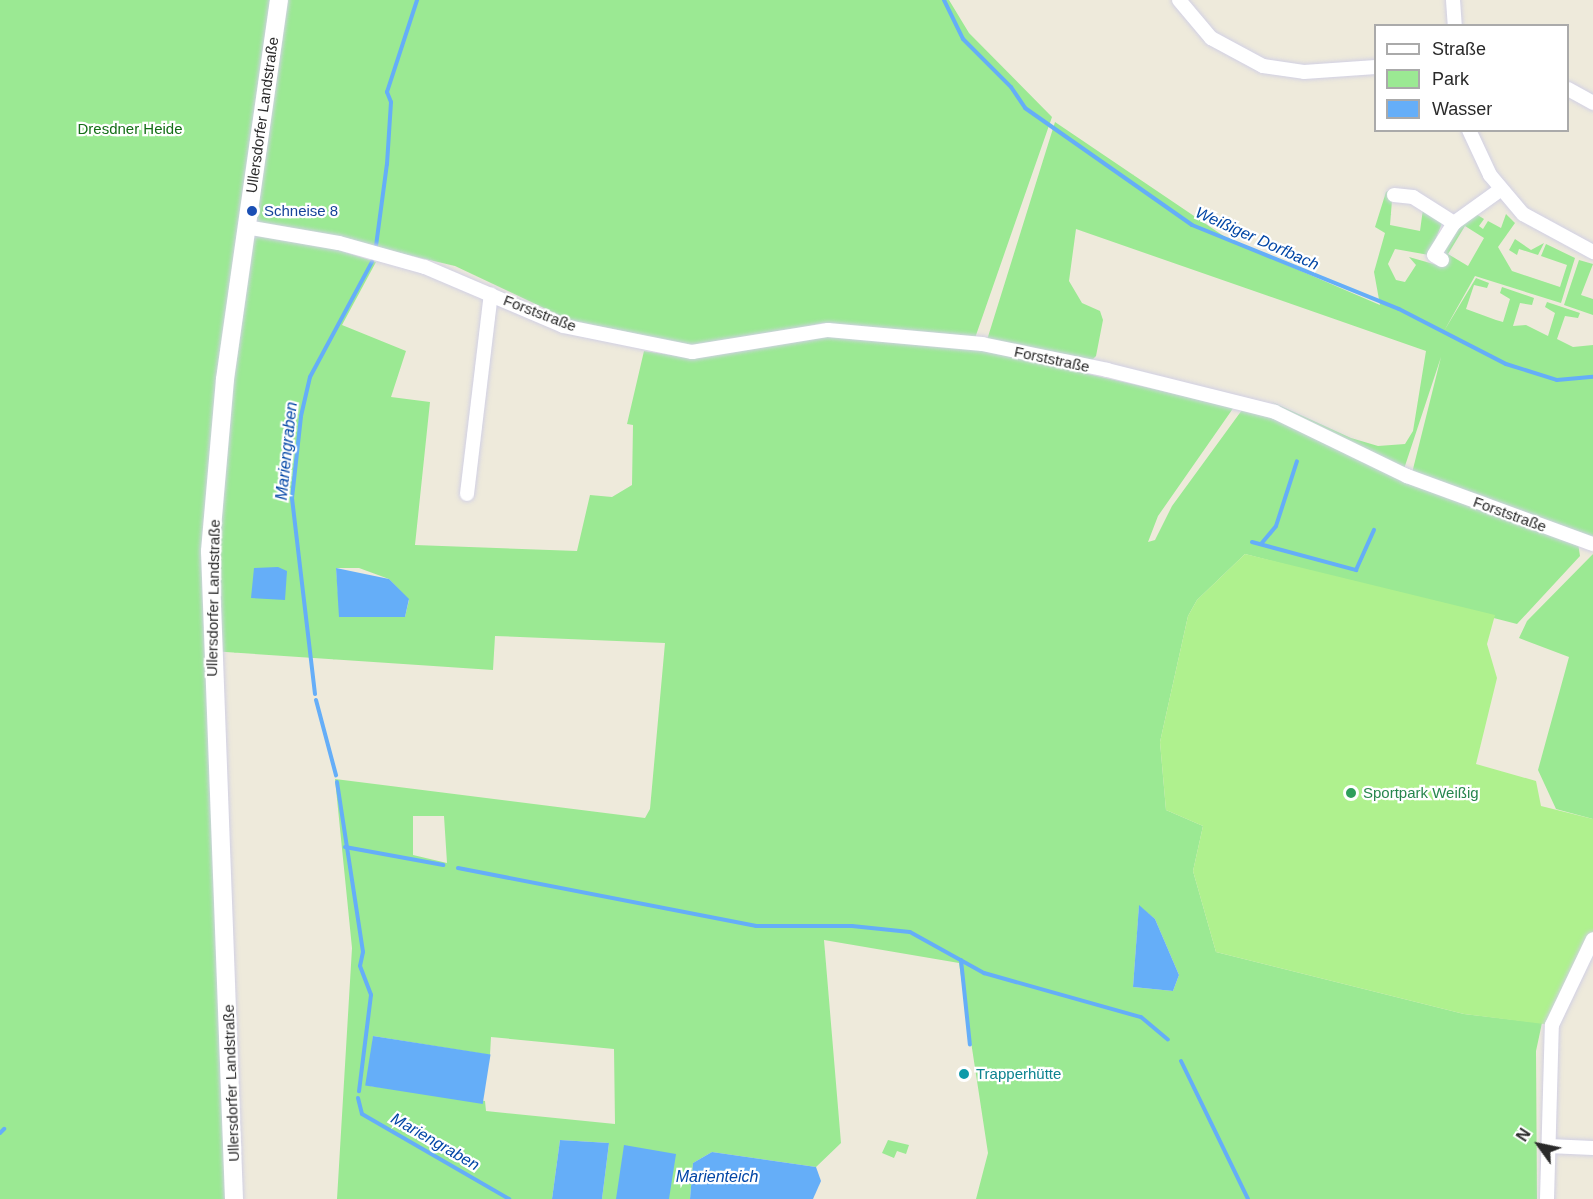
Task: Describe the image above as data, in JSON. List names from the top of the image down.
{
  "streets": {
    "main road": ["Ullersdorfer Landstraße"],
    "street": ["Forststraße"]
  },
  "crossings": [
    ["Ullersdorfer Landstraße", "Forststraße"]
  ],
  "water": ["Weißiger Dorfbach", "Mariengraben", "Marienteich"],
  "parks": ["Dresdner Heide"],
  "places": ["Schneise 8", "Sportpark Weißig", "Trapperhütte"],
  "legend": ["Straße", "Park", "Wasser"],
  "north": "top left"
}
